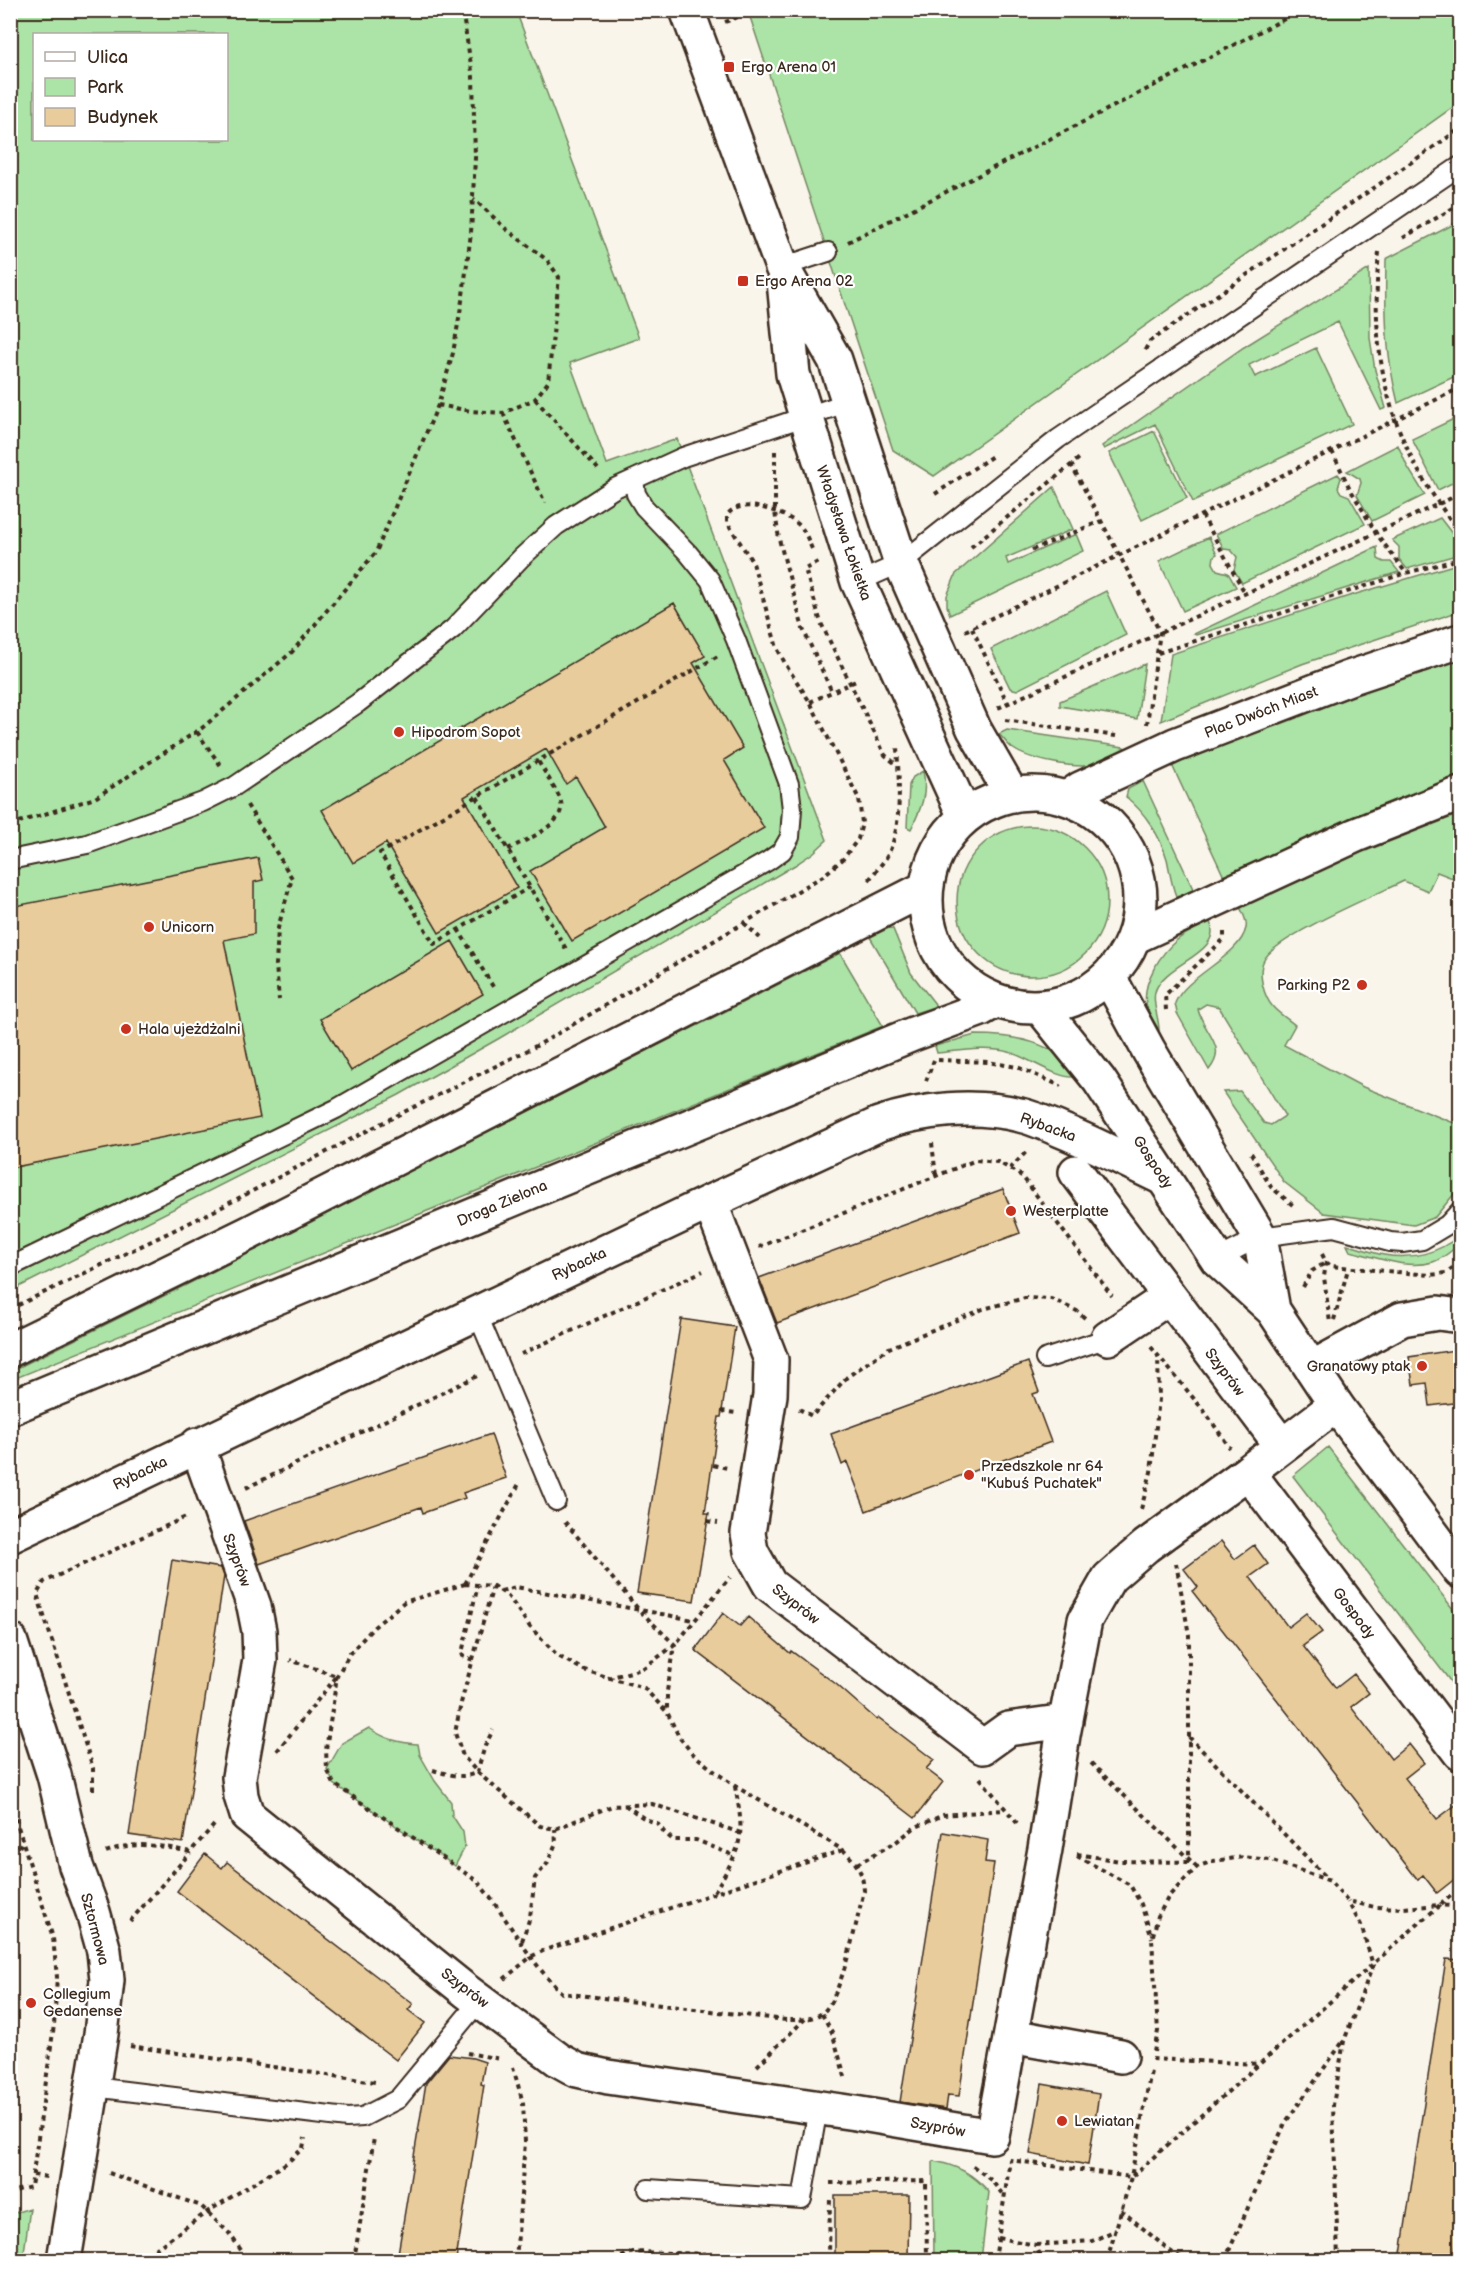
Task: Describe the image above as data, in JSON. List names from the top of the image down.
{
  "streets": {
    "street": [
      "Władysława Łokietka",
      "Plac Dwóch Miast",
      "Rybacka",
      "Gospody",
      "Droga Zielona",
      "Szyprów",
      "Sztormowa"
    ]
  },
  "crossings": [
    ["Władysława Łokietka", "Plac Dwóch Miast"],
    ["Władysława Łokietka", "Gospody"],
    ["Władysława Łokietka", "Droga Zielona"],
    ["Plac Dwóch Miast", "Gospody"],
    ["Plac Dwóch Miast", "Droga Zielona"],
    ["Rybacka", "Gospody"],
    ["Rybacka", "Szyprów"],
    ["Gospody", "Droga Zielona"],
    ["Gospody", "Szyprów"]
  ],
  "places": {
    "transit": ["Ergo Arena 01", "Ergo Arena 02"],
    "other": [
      "Hipodrom Sopot",
      "Unicorn",
      "Parking P2",
      "Hala ujeżdżalni",
      "Westerplatte",
      "Granatowy ptak",
      "Przedszkole nr 64 \"Kubuś Puchatek\"",
      "Collegium Gedanense",
      "Lewiatan"
    ]
  },
  "legend": ["Ulica", "Park", "Budynek"]
}
